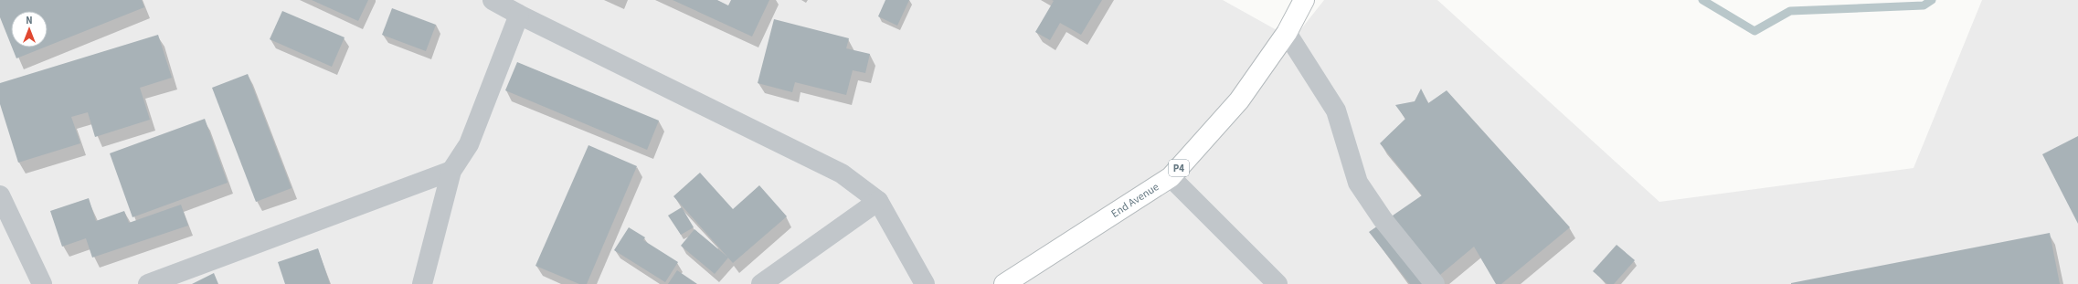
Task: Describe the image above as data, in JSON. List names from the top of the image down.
{
  "streets": {
    "highway": ["P4", "End Avenue"]
  },
  "north": "top"
}
